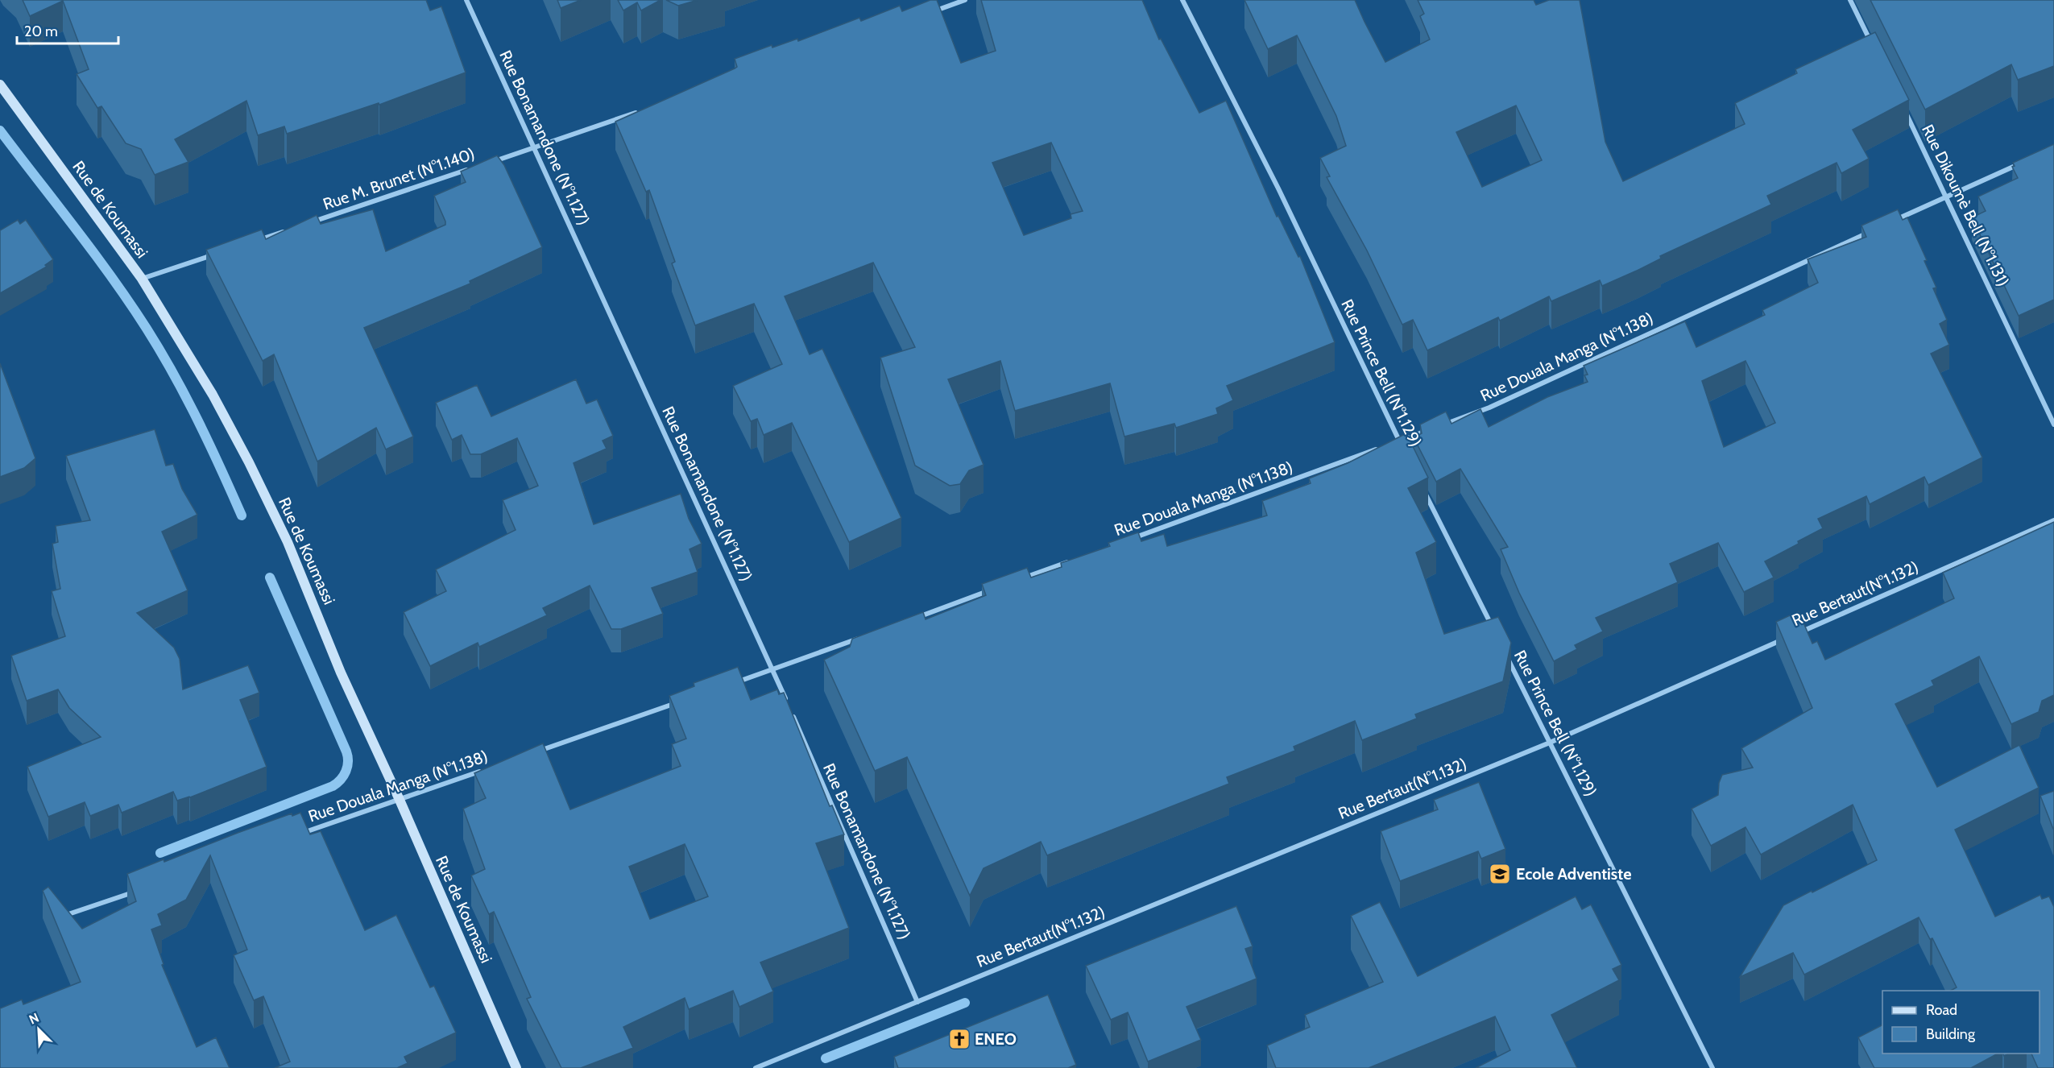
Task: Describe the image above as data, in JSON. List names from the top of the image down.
{
  "streets": {
    "main road": ["Rue de Koumassi"],
    "street": [
      "Rue Bonamandone (N°1.127)",
      "Rue M. Brunet (N°1.140)",
      "Rue Dikoumè Bell (N°1.131)",
      "Rue Douala Manga (N°1.138)",
      "Rue Prince Bell (N°1.129)",
      "Rue Bertaut(N°1.132)"
    ]
  },
  "crossings": [
    ["Rue Bonamandone (N°1.127)", "Rue M. Brunet (N°1.140)"],
    ["Rue Bonamandone (N°1.127)", "Rue Bertaut(N°1.132)"],
    ["Rue de Koumassi", "Rue Douala Manga (N°1.138)"],
    ["Rue Douala Manga (N°1.138)", "Rue Prince Bell (N°1.129)"],
    ["Rue Prince Bell (N°1.129)", "Rue Bertaut(N°1.132)"]
  ],
  "places": {
    "school or university": ["Ecole Adventiste"],
    "church": ["ENEO"]
  },
  "legend": ["Road", "Building"],
  "scale_bar": "20 m",
  "north": "top left"
}
